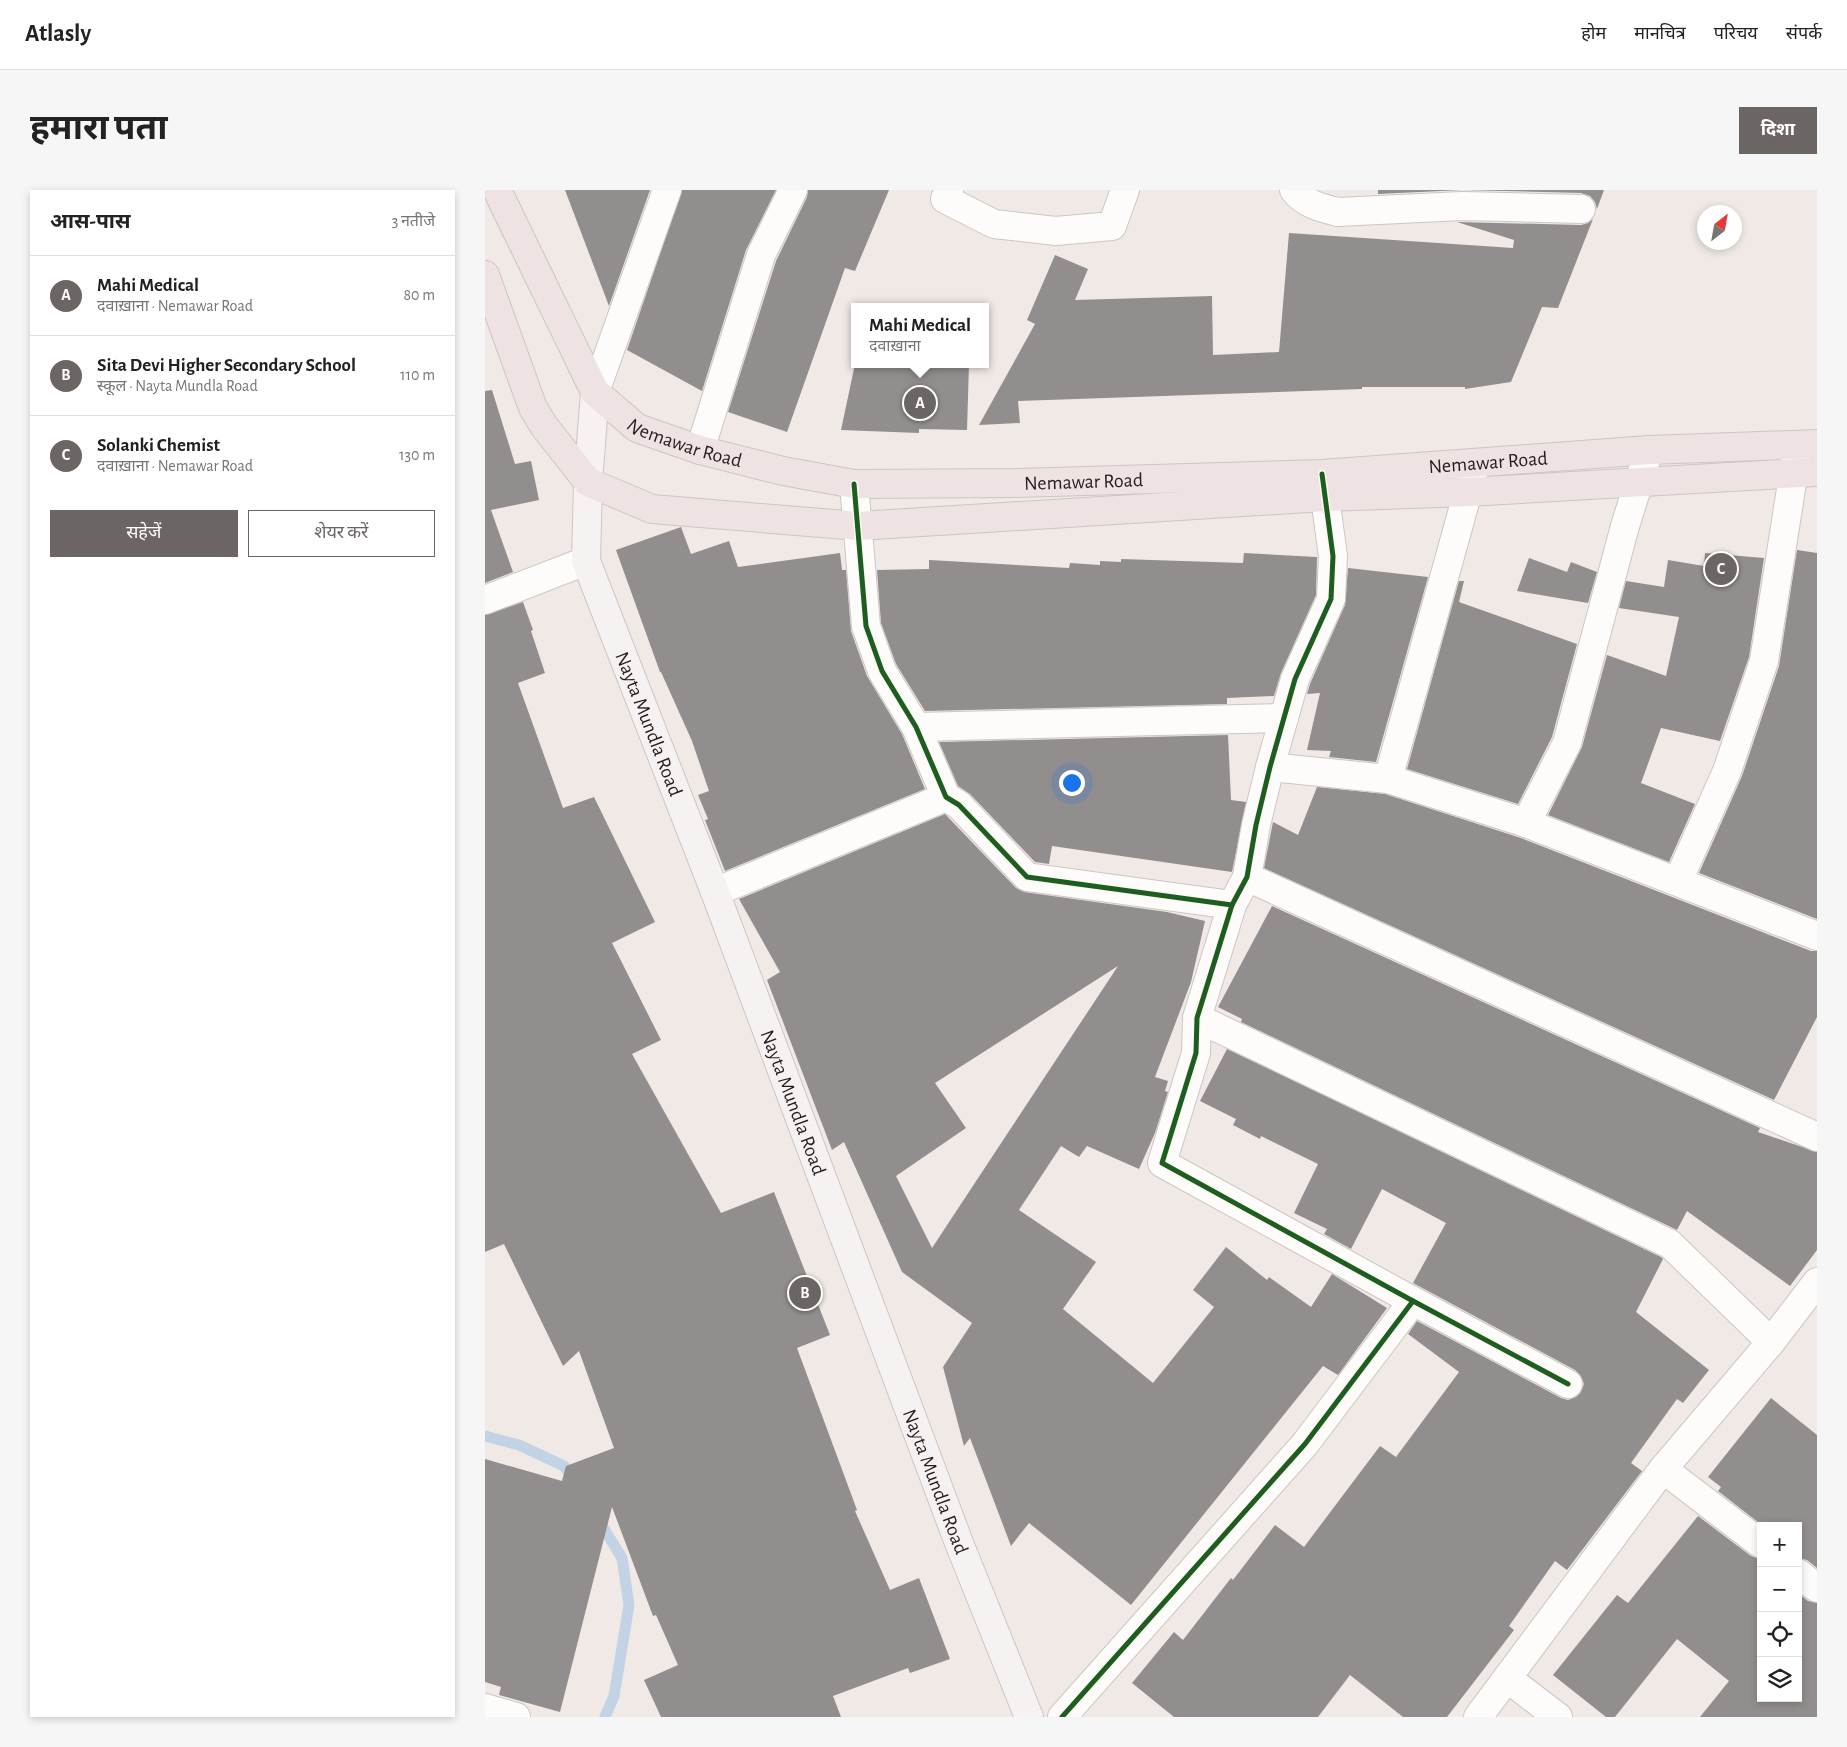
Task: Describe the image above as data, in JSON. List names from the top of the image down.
{
  "streets": {
    "highway": ["Nemawar Road"],
    "main road": ["Nayta Mundla Road"]
  },
  "crossings": [
    ["Nemawar Road", "Nayta Mundla Road"]
  ],
  "north": "top right",
  "page": {
    "header": "Atlasly",
    "nav": [
      "होम",
      "मानचित्र",
      "परिचय",
      "संपर्क"
    ],
    "buttons": [
      "दिशा",
      ["सहेजें", "शेयर करें"]
    ],
    "title": "हमारा पता",
    "heading": ["आस-पास", "3 नतीजे"],
    "list": [
      {
        "mark": "A",
        "name": "Mahi Medical",
        "note": "दवाख़ाना · Nemawar Road",
        "value": "80 m"
      },
      {
        "mark": "B",
        "name": "Sita Devi Higher Secondary School",
        "note": "स्कूल · Nayta Mundla Road",
        "value": "110 m"
      },
      {
        "mark": "C",
        "name": "Solanki Chemist",
        "note": "दवाख़ाना · Nemawar Road",
        "value": "130 m"
      }
    ],
    "popup": ["Mahi Medical", "दवाख़ाना"],
    "pins": ["A", "C", "B"],
    "map_buttons": ["+", "−"]
  }
}
